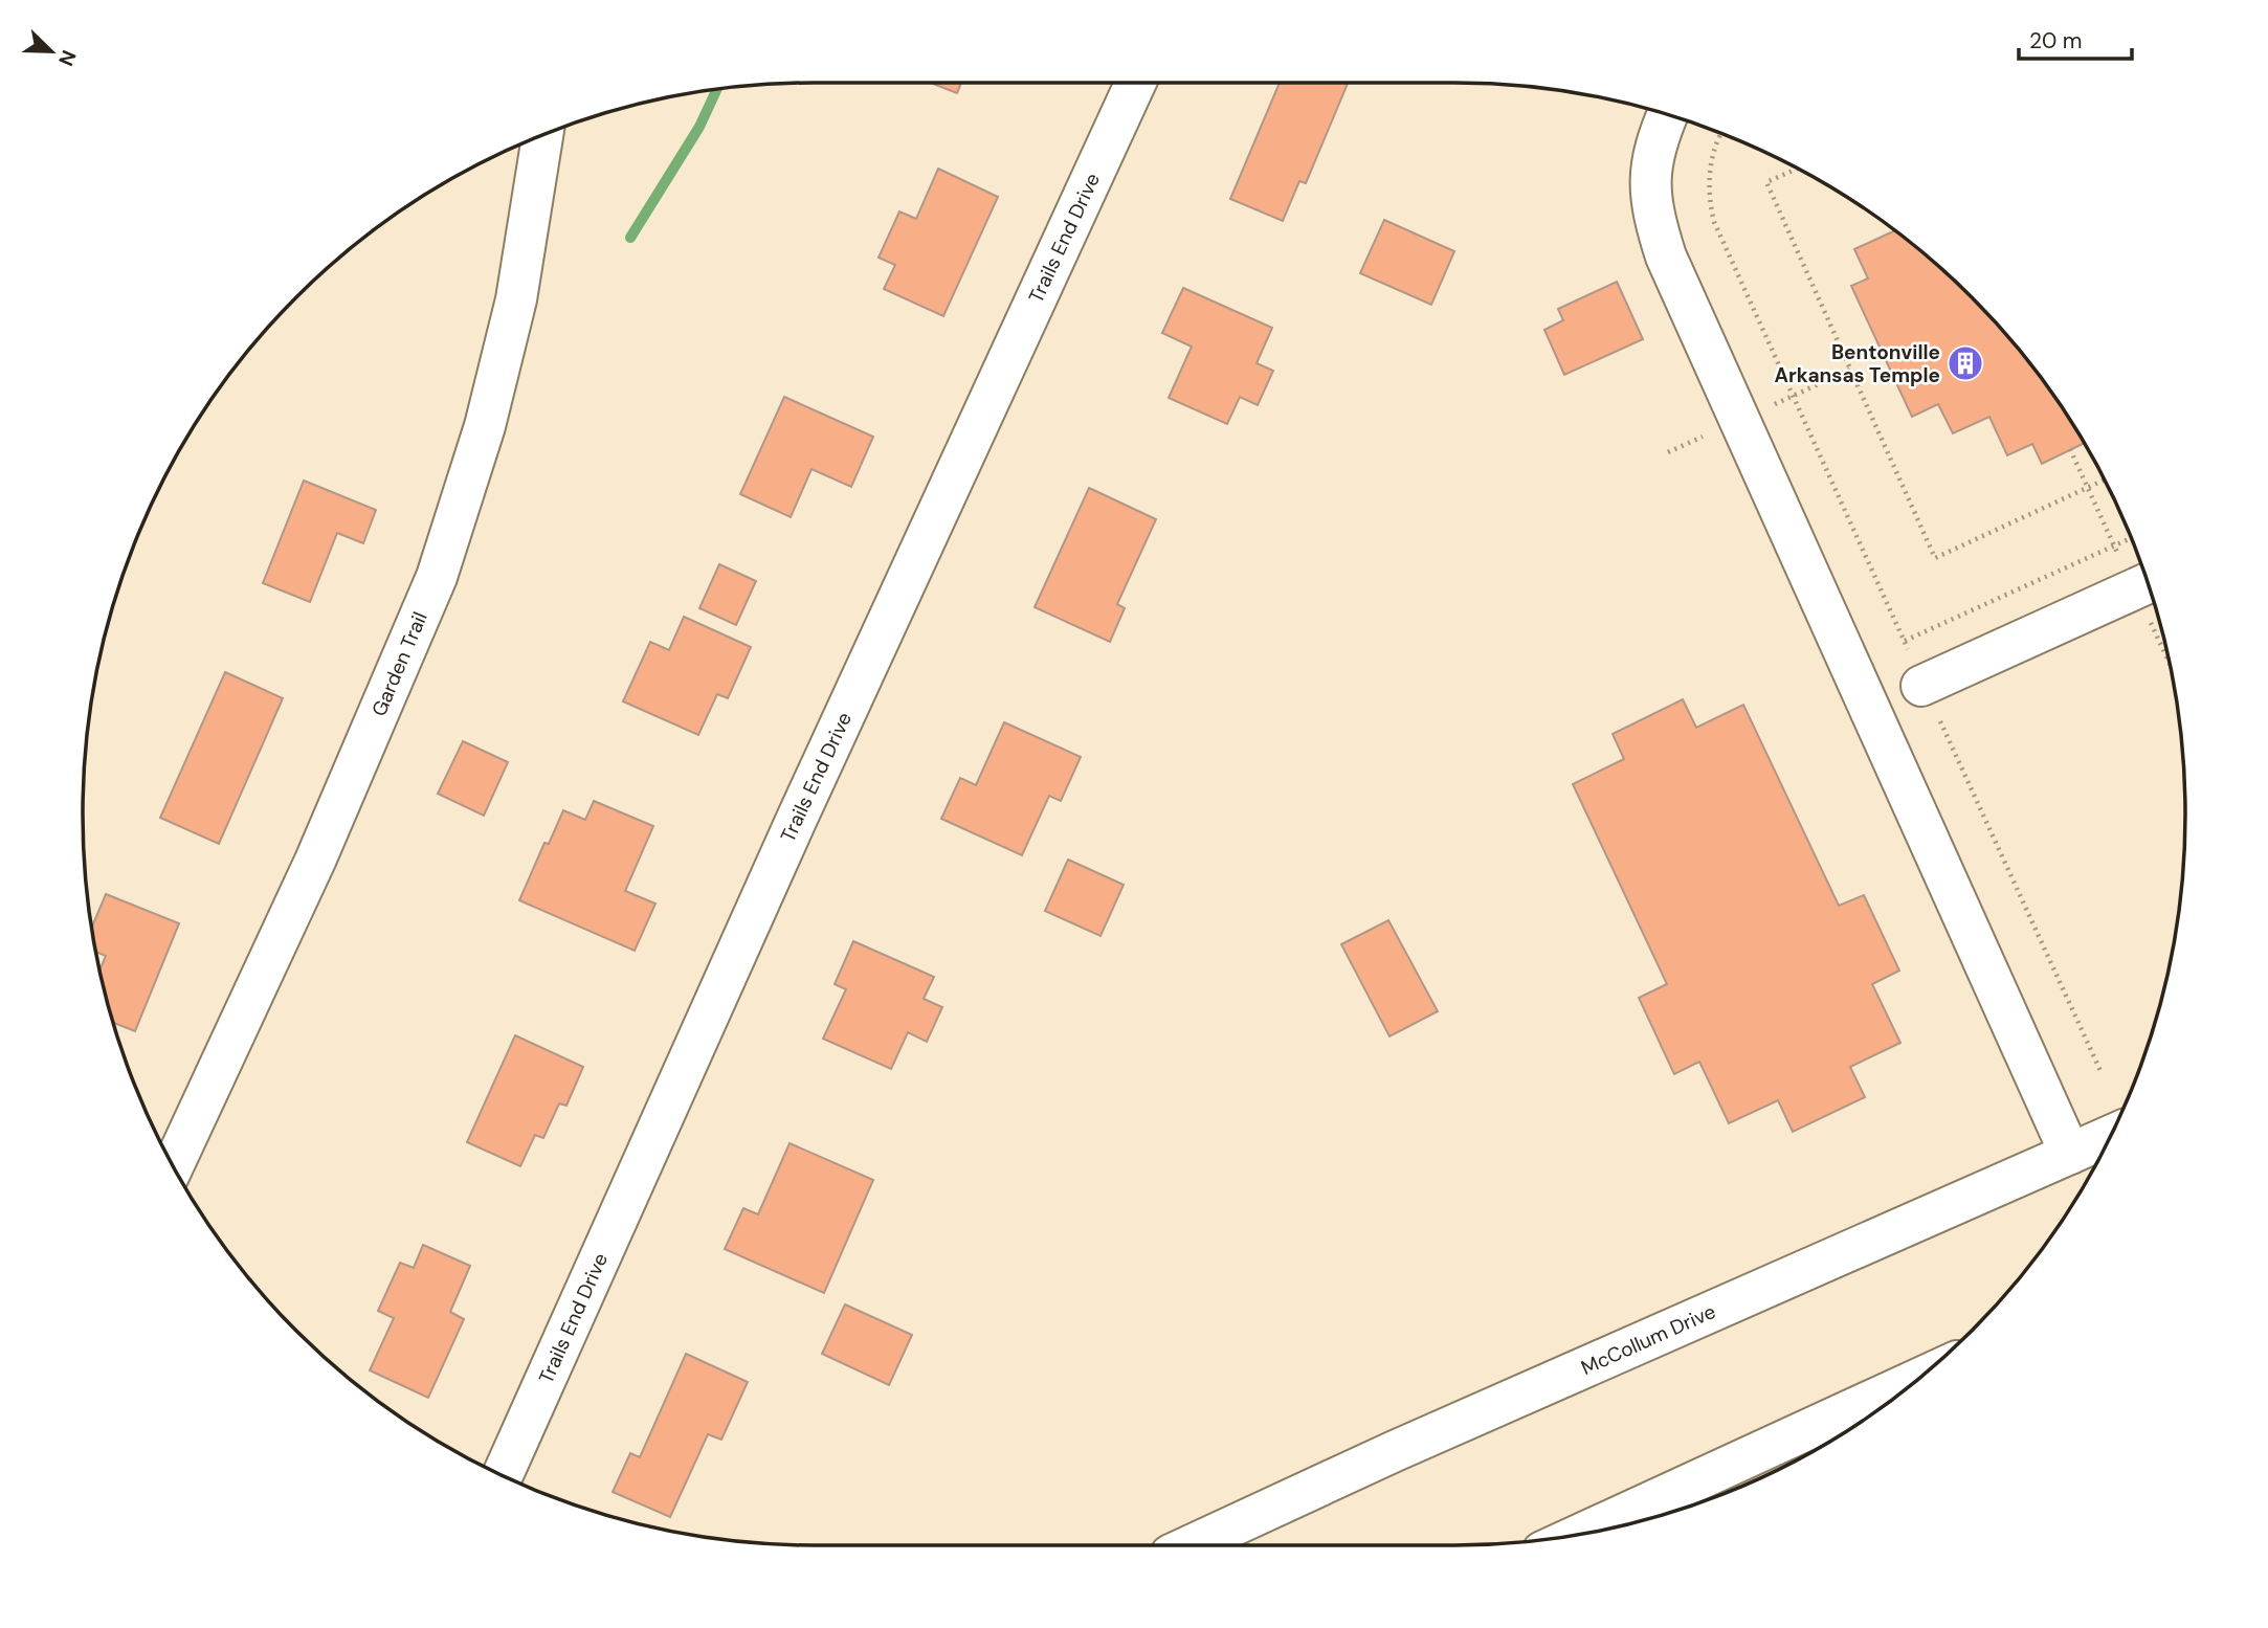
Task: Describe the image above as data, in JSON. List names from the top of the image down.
{
  "streets": {
    "main road": ["Trails End Drive", "Garden Trail", "McCollum Drive"]
  },
  "places": {
    "building": ["Bentonville Arkansas Temple"]
  },
  "scale_bar": "20 m",
  "north": "bottom right"
}
